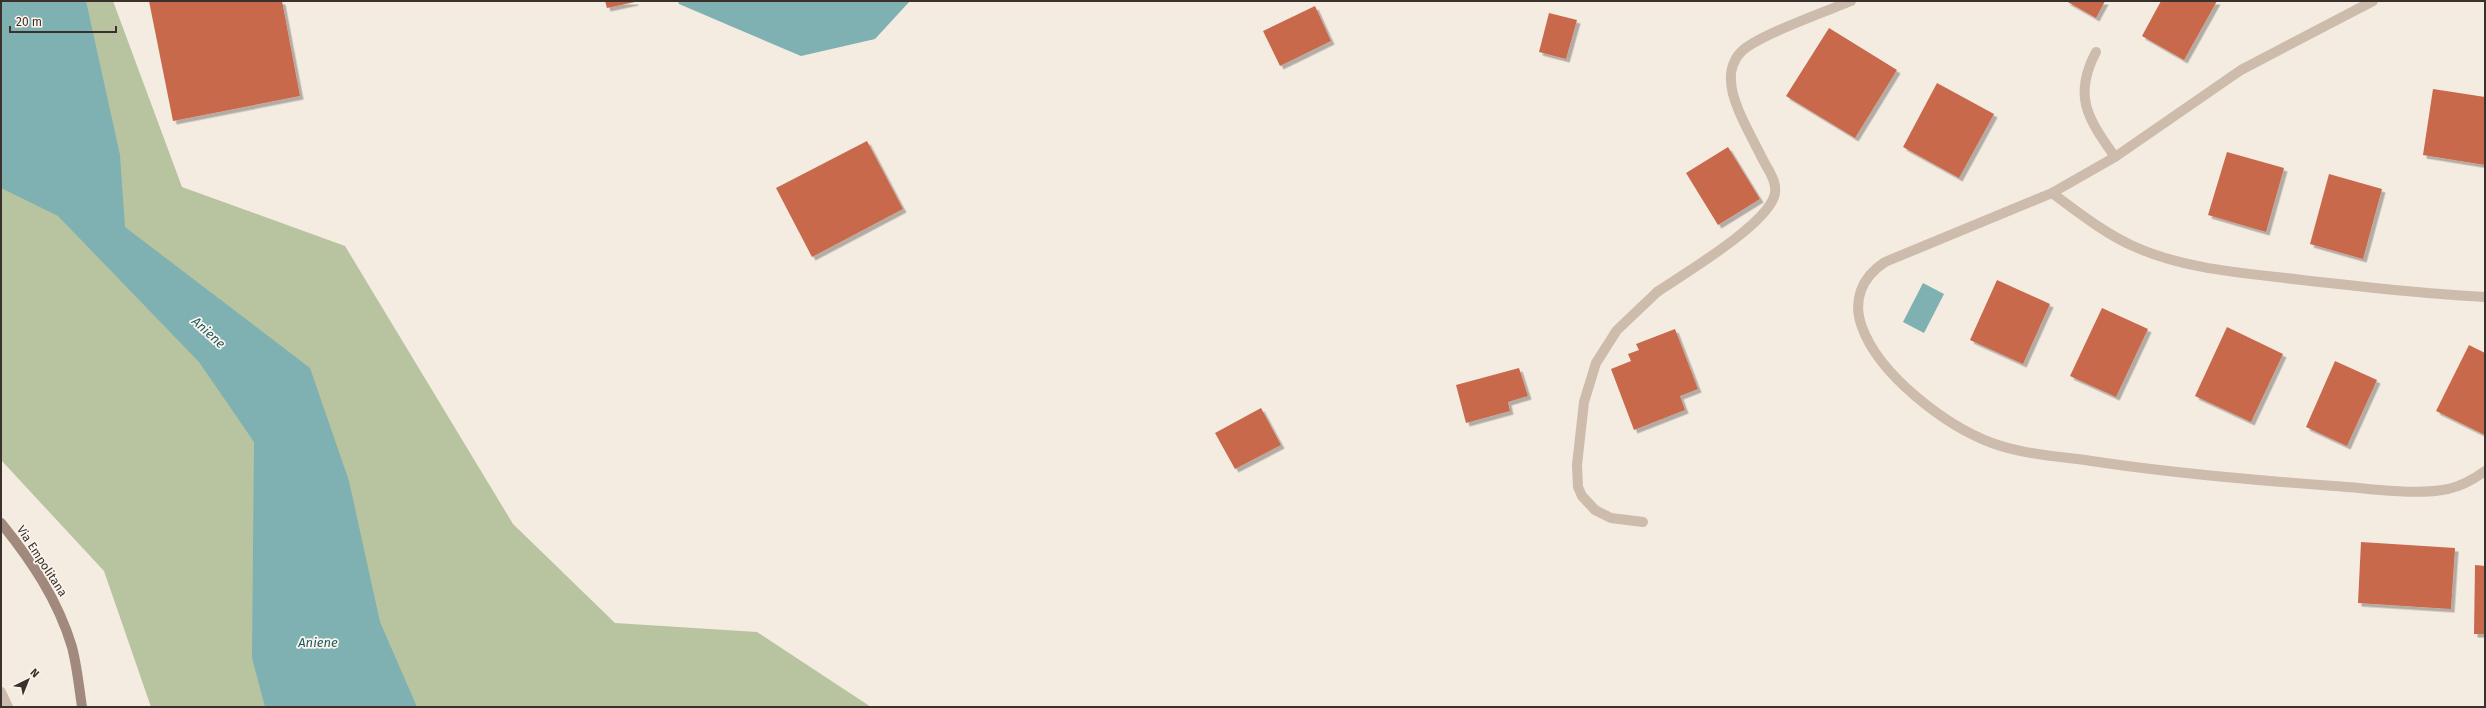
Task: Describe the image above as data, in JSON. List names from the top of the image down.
{
  "streets": {
    "main road": ["Via Empolitana"]
  },
  "water": ["Aniene"],
  "scale_bar": "20 m",
  "north": "top right"
}
